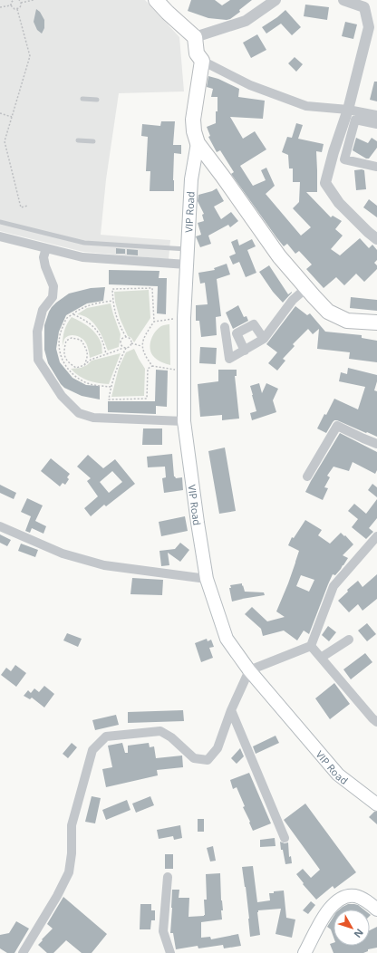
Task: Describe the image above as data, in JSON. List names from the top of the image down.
{
  "streets": {
    "highway": ["VIP Road"]
  },
  "north": "bottom right"
}
